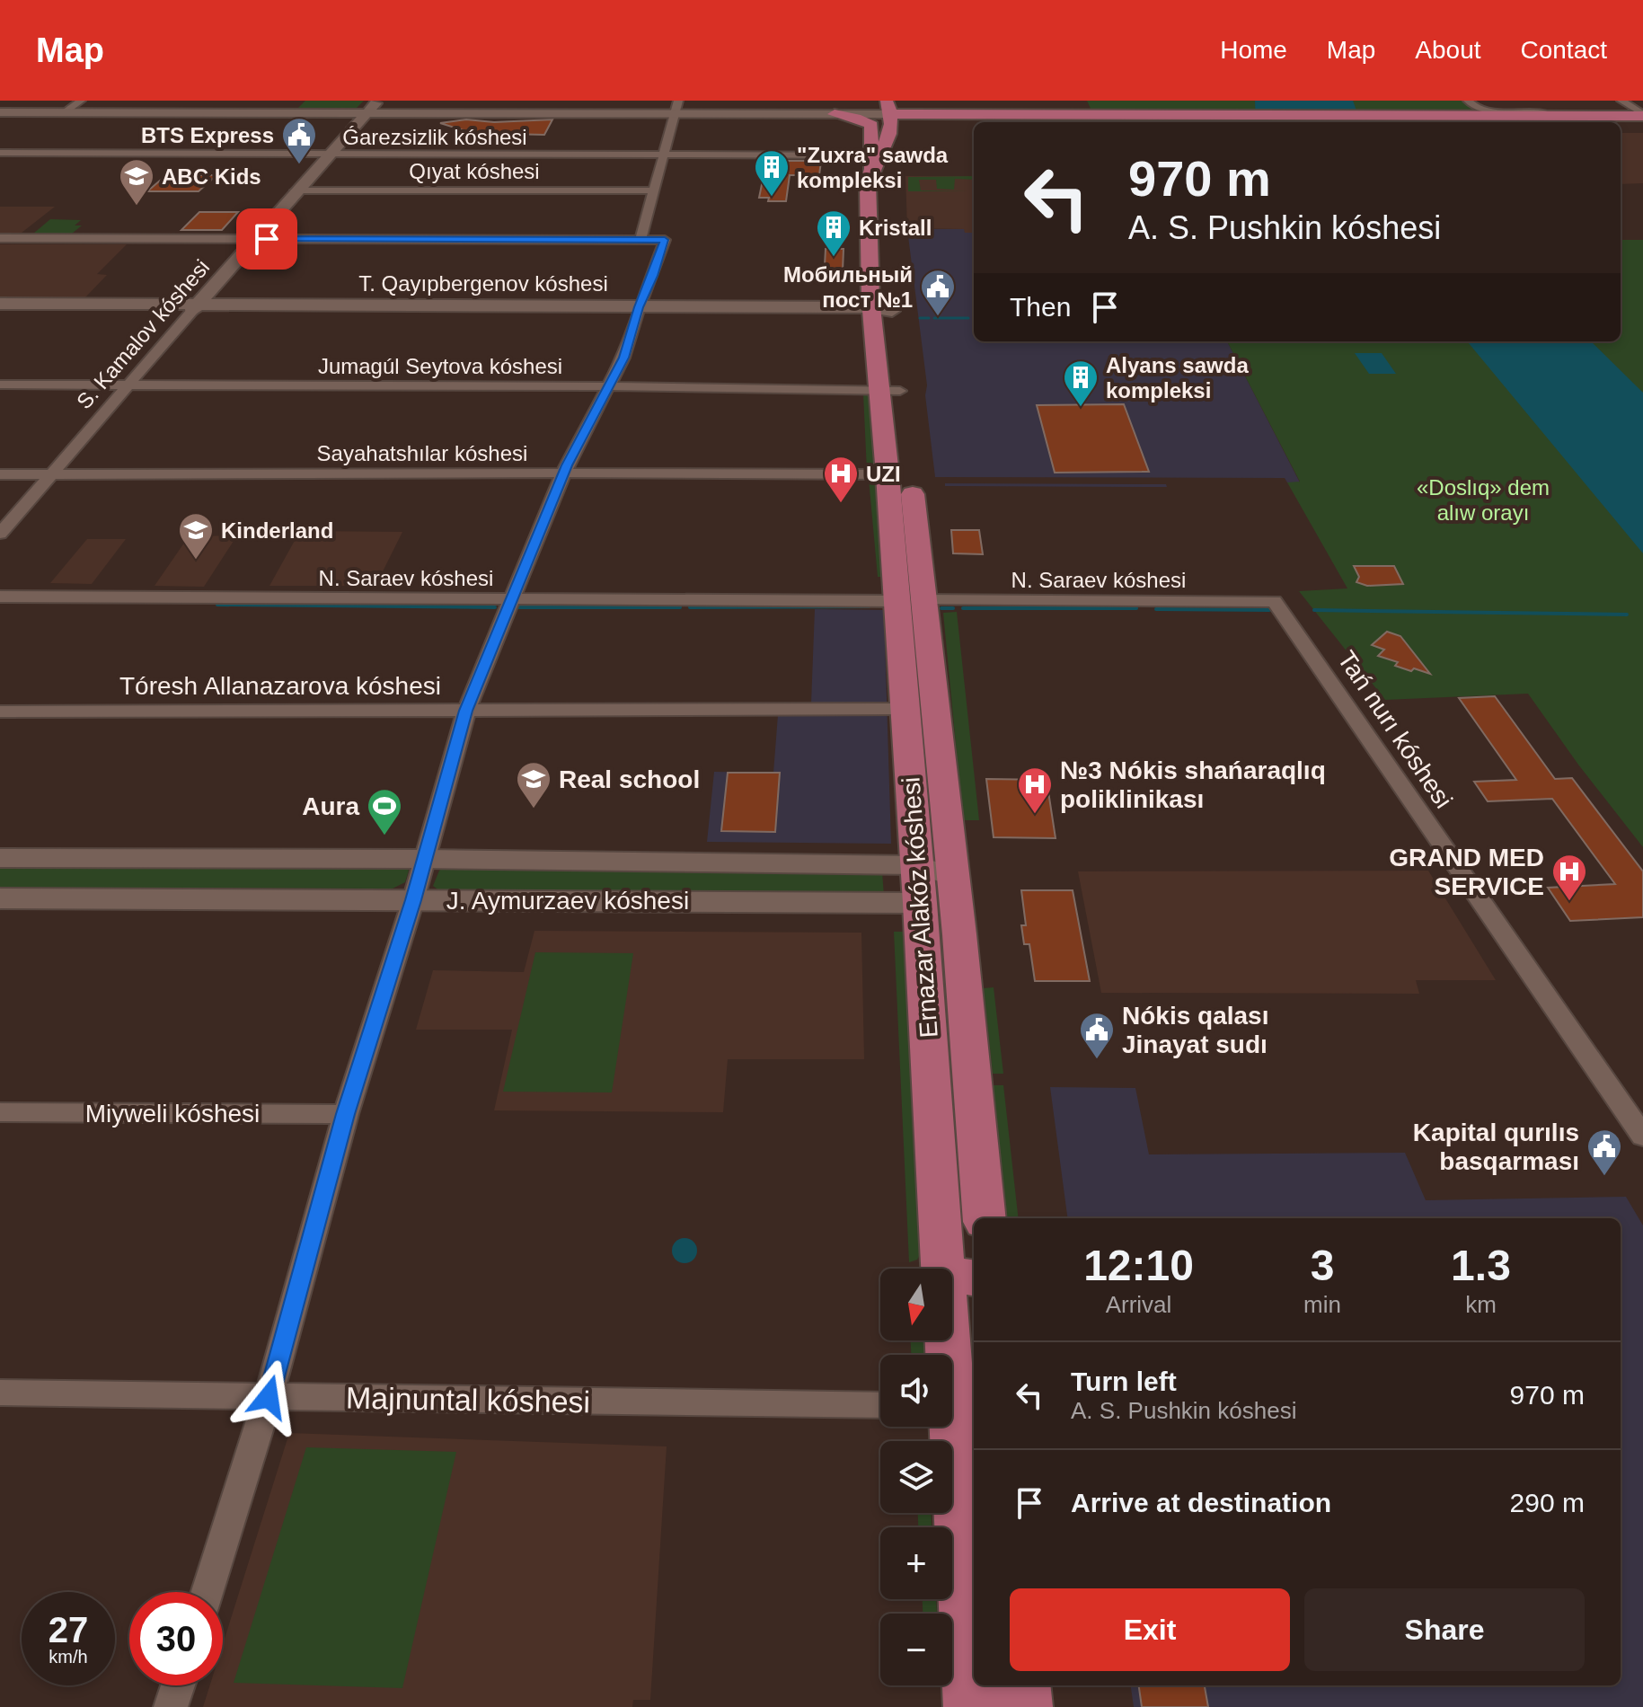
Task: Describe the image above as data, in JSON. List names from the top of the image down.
{
  "streets": {
    "main road": ["Ernazar Alakóz kóshesi"],
    "street": [
      "Ǵarezsizlik kóshesi",
      "Qıyat kóshesi",
      "T. Qayıpbergenov kóshesi",
      "S. Kamalov kóshesi",
      "Jumagúl Seytova kóshesi",
      "Sayahatshılar kóshesi",
      "N. Saraev kóshesi",
      "Tóresh Allanazarova kóshesi",
      "Tań nurı kóshesi",
      "J. Aymurzaev kóshesi",
      "Miyweli kóshesi",
      "Majnuntal kóshesi"
    ]
  },
  "crossings": [
    ["Ǵarezsizlik kóshesi", "S. Kamalov kóshesi"],
    ["Ǵarezsizlik kóshesi", "Ernazar Alakóz kóshesi"],
    ["Qıyat kóshesi", "S. Kamalov kóshesi"],
    ["T. Qayıpbergenov kóshesi", "S. Kamalov kóshesi"],
    ["T. Qayıpbergenov kóshesi", "Ernazar Alakóz kóshesi"],
    ["S. Kamalov kóshesi", "Jumagúl Seytova kóshesi"],
    ["S. Kamalov kóshesi", "Sayahatshılar kóshesi"],
    ["Jumagúl Seytova kóshesi", "Ernazar Alakóz kóshesi"],
    ["Sayahatshılar kóshesi", "Ernazar Alakóz kóshesi"],
    ["N. Saraev kóshesi", "Tań nurı kóshesi"],
    ["N. Saraev kóshesi", "Ernazar Alakóz kóshesi"],
    ["Tóresh Allanazarova kóshesi", "Ernazar Alakóz kóshesi"],
    ["J. Aymurzaev kóshesi", "Ernazar Alakóz kóshesi"]
  ],
  "parks": ["«Doslıq» dem alıw orayı"],
  "places": {
    "public building": [
      "BTS Express",
      "Мобильный пост №1",
      "Nókis qalası Jinayat sudı",
      "Kapital qurılıs basqarması"
    ],
    "building": ["\"Zuxra\" sawda kompleksi", "Kristall", "Alyans sawda kompleksi"],
    "school or university": ["ABC Kids", "Kinderland", "Real school"],
    "hospital": ["UZI", "№3 Nókis shańaraqlıq poliklinikası", "GRAND MED SERVICE"],
    "sports": ["Aura"]
  },
  "north": "bottom",
  "page": {
    "header": "Map",
    "nav": [
      "Home",
      "Map",
      "About",
      "Contact"
    ],
    "turn": ["970 m", "A. S. Pushkin kóshesi"],
    "then": "Then",
    "eta": [
      "12:10",
      "Arrival",
      "3",
      "min",
      "1.3",
      "km"
    ],
    "map_buttons": ["+", "−"],
    "list": [
      {
        "name": "Turn left",
        "note": "A. S. Pushkin kóshesi",
        "value": "970 m"
      },
      {
        "name": "Arrive at destination",
        "value": "290 m"
      }
    ],
    "buttons": ["Exit", "Share"],
    "speed": "27 km/h",
    "limit": "30"
  }
}
